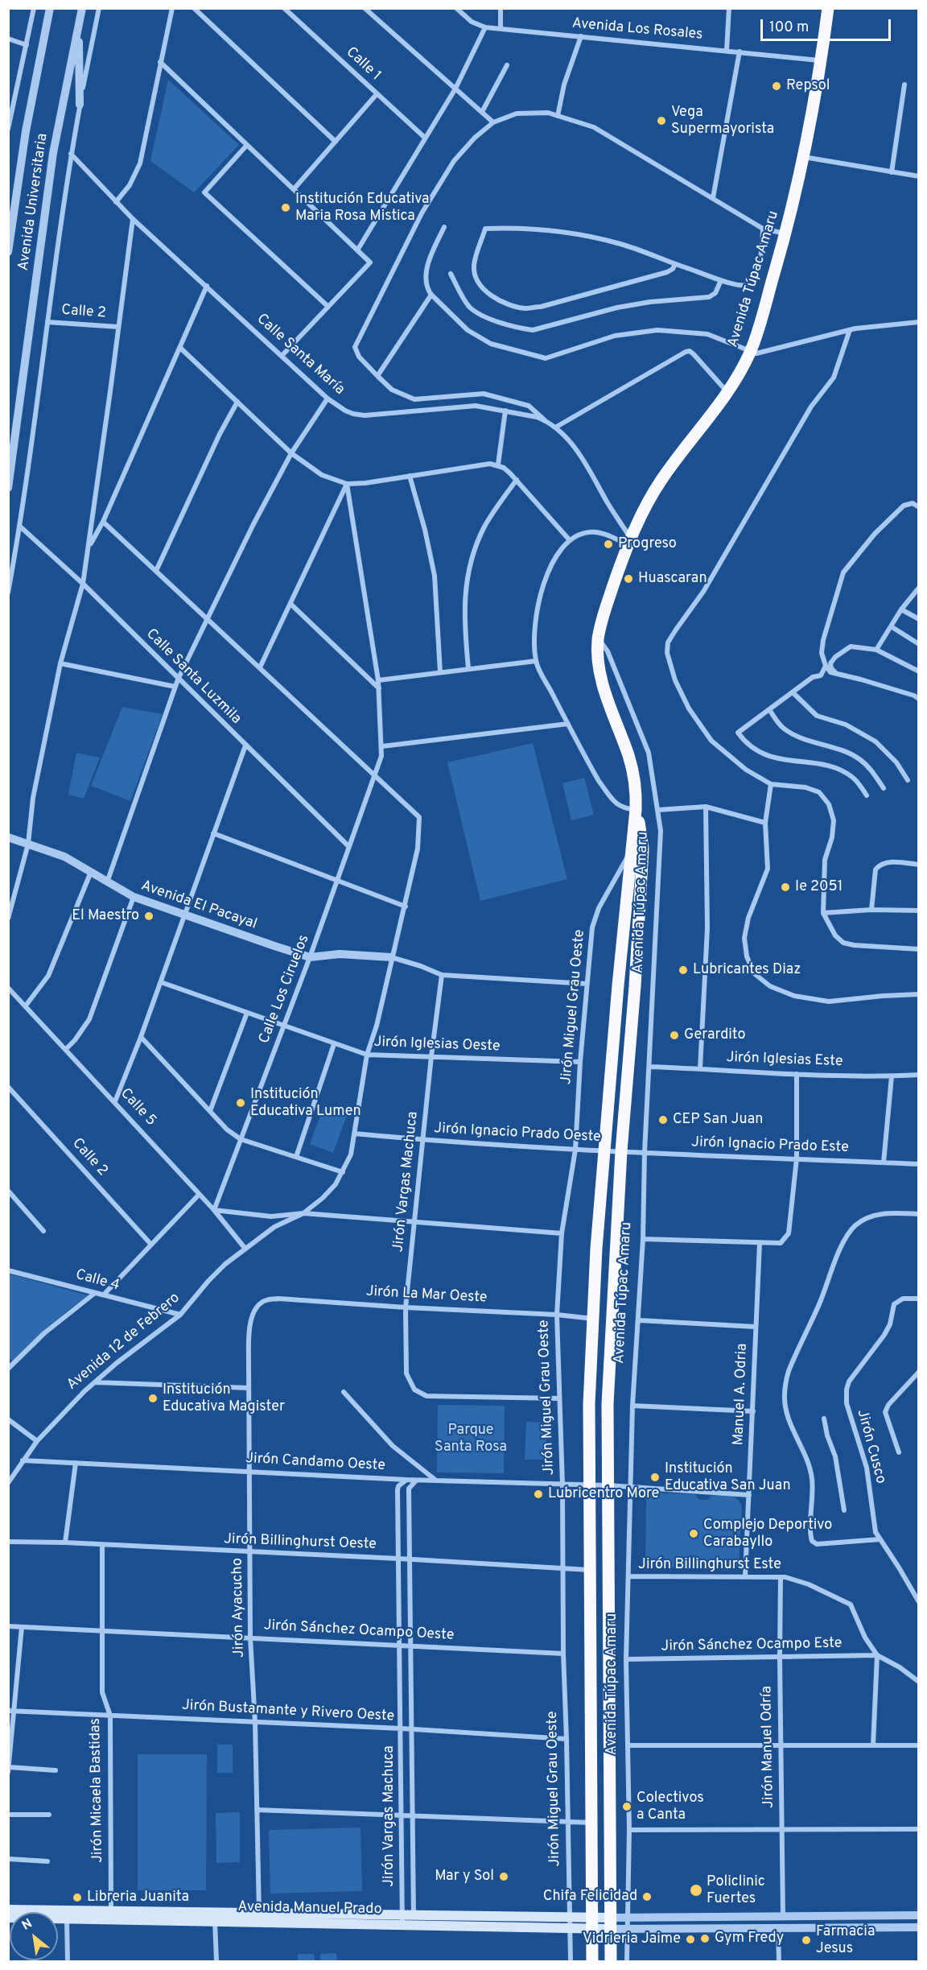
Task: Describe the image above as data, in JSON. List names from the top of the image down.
{
  "streets": {
    "highway": ["Avenida Túpac Amaru"],
    "main road": ["Avenida Manuel Prado"],
    "street": [
      "Avenida Los Rosales",
      "Calle 1",
      "Avenida Universitaria",
      "Calle 2",
      "Calle Santa María",
      "Calle Santa Luzmila",
      "Avenida El Pacayal",
      "Calle Los Ciruelos",
      "Jirón Miguel Grau Oeste",
      "Jirón Iglesias Oeste",
      "Jirón Iglesias Este",
      "Calle 5",
      "Jirón Ignacio Prado Oeste",
      "Jirón Ignacio Prado Este",
      "Jirón Vargas Machuca",
      "Calle 4",
      "Jirón La Mar Oeste",
      "Avenida 12 de Febrero",
      "Manuel A. Odria",
      "Jirón Cusco",
      "Jirón Candamo Oeste",
      "Jirón Billinghurst Oeste",
      "Jirón Billinghurst Este",
      "Jirón Ayacucho",
      "Jirón Sánchez Ocampo Oeste",
      "Jirón Sánchez Ocampo Este",
      "Jirón Bustamante y Rivero Oeste",
      "Jirón Manuel Odría",
      "Jirón Micaela Bastidas"
    ]
  },
  "crossings": [
    ["Avenida Los Rosales", "Avenida Túpac Amaru"],
    ["Avenida Túpac Amaru", "Calle Santa María"],
    ["Avenida Túpac Amaru", "Jirón Miguel Grau Oeste"],
    ["Avenida Túpac Amaru", "Jirón Iglesias Este"],
    ["Avenida Túpac Amaru", "Jirón Ignacio Prado Oeste"],
    ["Avenida Túpac Amaru", "Jirón Ignacio Prado Este"],
    ["Avenida Túpac Amaru", "Jirón La Mar Oeste"],
    ["Avenida Túpac Amaru", "Jirón Candamo Oeste"],
    ["Avenida Túpac Amaru", "Jirón Billinghurst Oeste"],
    ["Avenida Túpac Amaru", "Jirón Billinghurst Este"],
    ["Avenida Túpac Amaru", "Jirón Sánchez Ocampo Este"],
    ["Avenida Túpac Amaru", "Avenida Manuel Prado"],
    ["Calle Santa Luzmila", "Calle Los Ciruelos"],
    ["Avenida El Pacayal", "Calle Los Ciruelos"],
    ["Avenida El Pacayal", "Avenida 12 de Febrero"],
    ["Calle Los Ciruelos", "Jirón Iglesias Oeste"],
    ["Calle Los Ciruelos", "Calle 5"],
    ["Calle Los Ciruelos", "Avenida 12 de Febrero"],
    ["Jirón Miguel Grau Oeste", "Jirón Iglesias Oeste"],
    ["Jirón Miguel Grau Oeste", "Jirón Ignacio Prado Oeste"],
    ["Jirón Miguel Grau Oeste", "Jirón Vargas Machuca"],
    ["Jirón Miguel Grau Oeste", "Jirón La Mar Oeste"],
    ["Jirón Miguel Grau Oeste", "Jirón Candamo Oeste"],
    ["Jirón Miguel Grau Oeste", "Jirón Billinghurst Oeste"],
    ["Jirón Miguel Grau Oeste", "Jirón Sánchez Ocampo Oeste"],
    ["Jirón Miguel Grau Oeste", "Jirón Bustamante y Rivero Oeste"],
    ["Jirón Miguel Grau Oeste", "Avenida Manuel Prado"],
    ["Jirón Iglesias Oeste", "Jirón Vargas Machuca"],
    ["Jirón Iglesias Oeste", "Avenida 12 de Febrero"],
    ["Calle 5", "Avenida 12 de Febrero"],
    ["Jirón Ignacio Prado Oeste", "Jirón Ignacio Prado Este"],
    ["Jirón Ignacio Prado Oeste", "Jirón Vargas Machuca"],
    ["Jirón Ignacio Prado Oeste", "Avenida 12 de Febrero"],
    ["Jirón Vargas Machuca", "Jirón La Mar Oeste"],
    ["Jirón Vargas Machuca", "Jirón Candamo Oeste"],
    ["Jirón Vargas Machuca", "Jirón Billinghurst Oeste"],
    ["Jirón Vargas Machuca", "Jirón Sánchez Ocampo Oeste"],
    ["Jirón Vargas Machuca", "Jirón Bustamante y Rivero Oeste"],
    ["Jirón Vargas Machuca", "Avenida Manuel Prado"],
    ["Calle 4", "Avenida 12 de Febrero"],
    ["Jirón La Mar Oeste", "Jirón Ayacucho"],
    ["Avenida 12 de Febrero", "Jirón Candamo Oeste"],
    ["Manuel A. Odria", "Jirón Candamo Oeste"],
    ["Manuel A. Odria", "Jirón Billinghurst Este"],
    ["Jirón Candamo Oeste", "Jirón Ayacucho"],
    ["Jirón Billinghurst Oeste", "Jirón Ayacucho"],
    ["Jirón Billinghurst Oeste", "Jirón Micaela Bastidas"],
    ["Jirón Billinghurst Este", "Jirón Sánchez Ocampo Este"],
    ["Jirón Billinghurst Este", "Jirón Manuel Odría"],
    ["Jirón Ayacucho", "Jirón Sánchez Ocampo Oeste"],
    ["Jirón Ayacucho", "Jirón Bustamante y Rivero Oeste"],
    ["Jirón Ayacucho", "Avenida Manuel Prado"],
    ["Jirón Sánchez Ocampo Oeste", "Jirón Micaela Bastidas"],
    ["Jirón Sánchez Ocampo Este", "Jirón Manuel Odría"],
    ["Jirón Bustamante y Rivero Oeste", "Jirón Micaela Bastidas"],
    ["Jirón Micaela Bastidas", "Avenida Manuel Prado"]
  ],
  "parks": ["Parque Santa Rosa"],
  "places": [
    "Repsol",
    "Vega Supermayorista",
    "Institución Educativa Maria Rosa Mistica",
    "Progreso",
    "Huascaran",
    "Ie 2051",
    "El Maestro",
    "Lubricantes Diaz",
    "Gerardito",
    "Institución Educativa Lumen",
    "CEP San Juan",
    "Institución Educativa Magister",
    "Institución Educativa San Juan",
    "Lubricentro More",
    "Complejo Deportivo Carabayllo",
    "Colectivos a Canta",
    "Mar y Sol",
    "Policlinic Fuertes",
    "Chifa Felicidad",
    "Libreria Juanita",
    "Gym Fredy",
    "Vidrieria Jaime",
    "Farmacia Jesus"
  ],
  "scale_bar": "100 m",
  "north": "top left"
}
